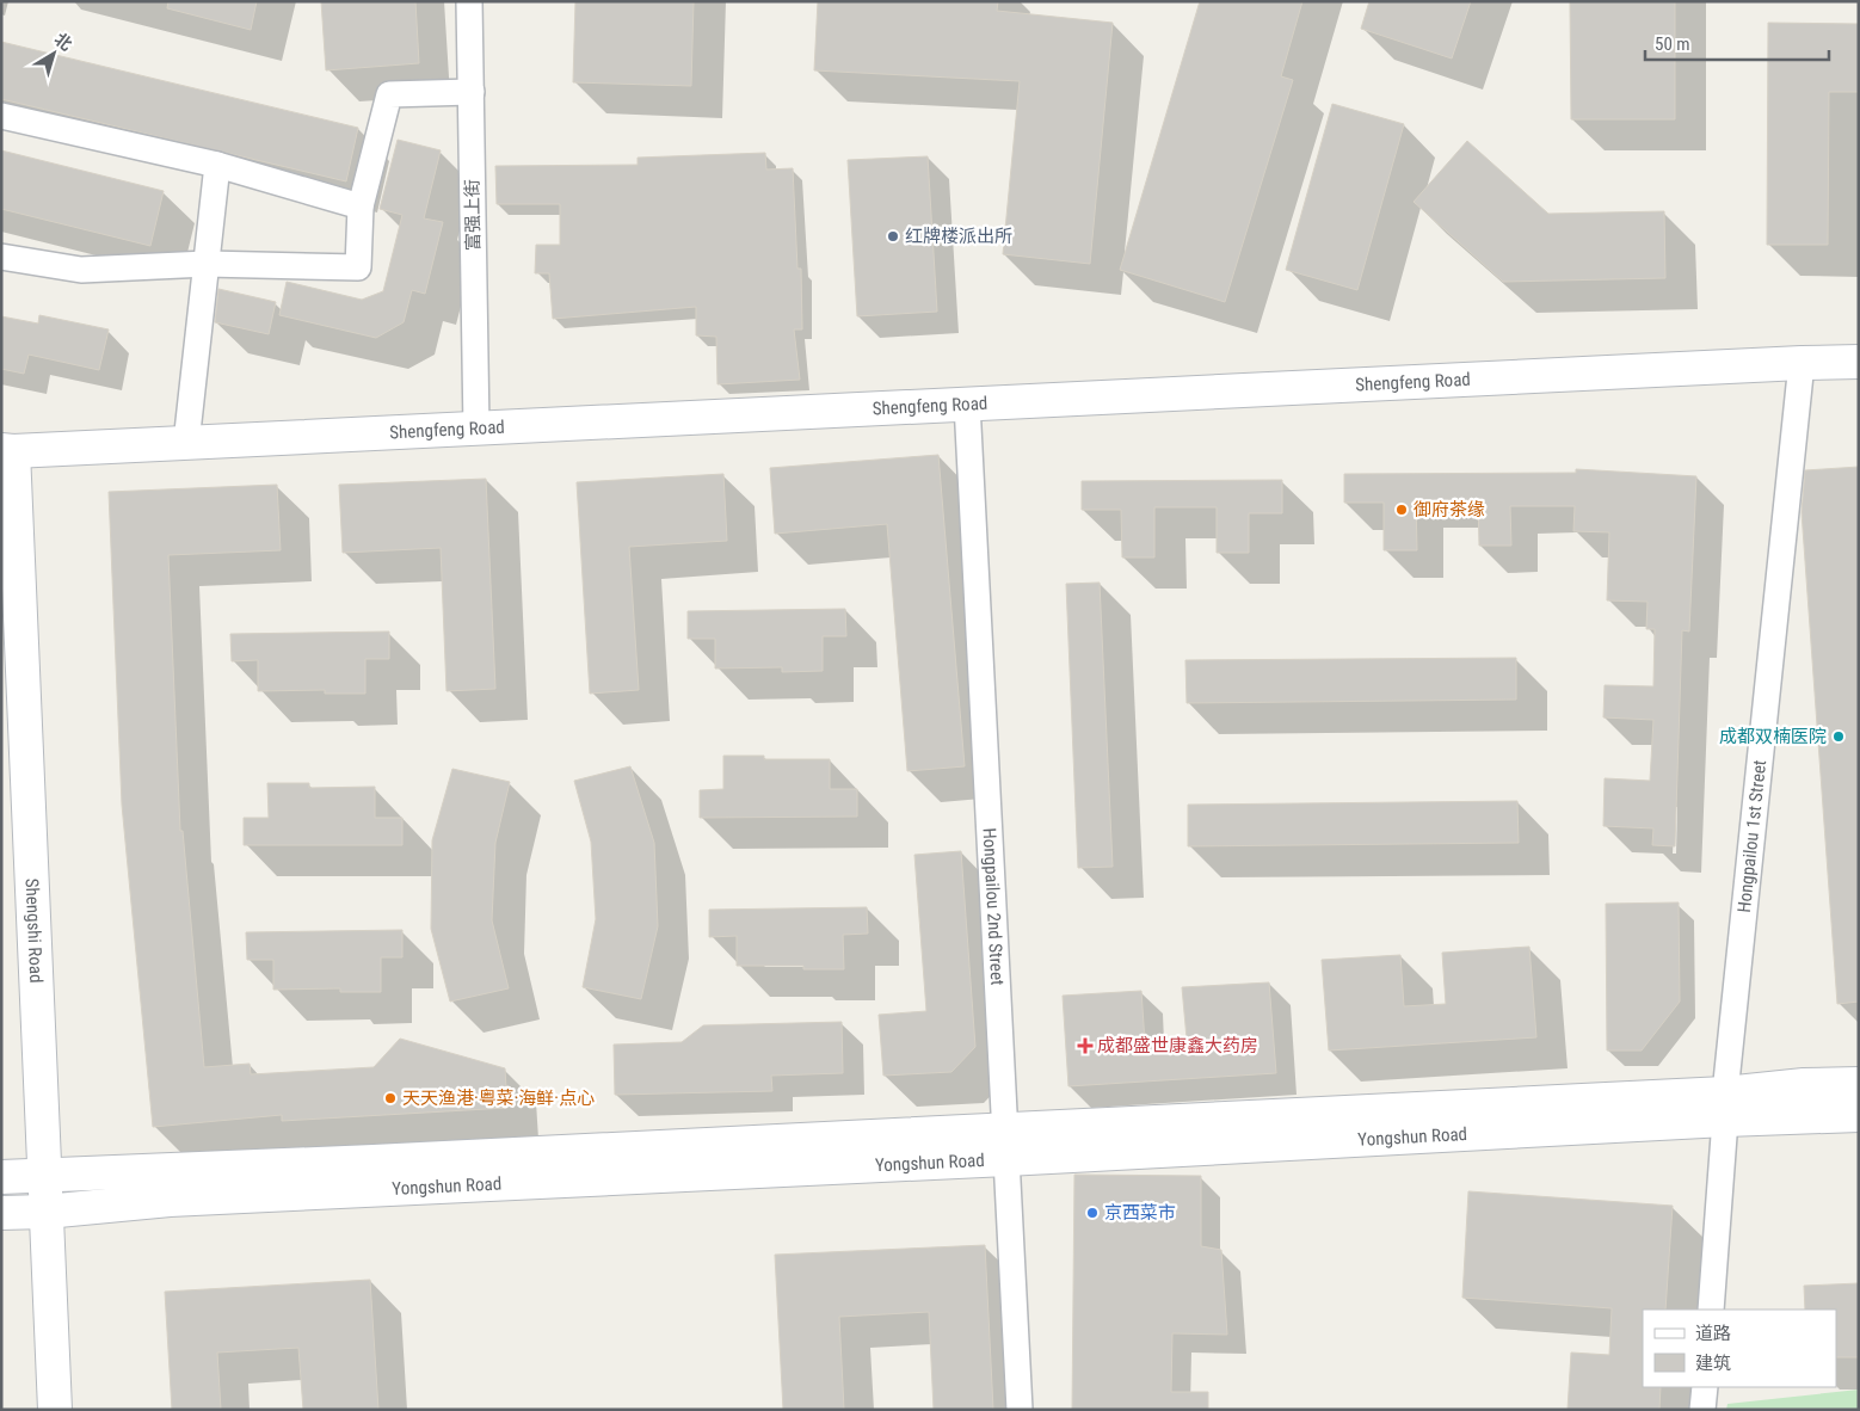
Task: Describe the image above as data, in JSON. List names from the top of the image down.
{
  "streets": {
    "main road": ["Shengfeng Road", "Shengshi Road", "Yongshun Road"],
    "street": ["富强上街", "Hongpailou 1st Street", "Hongpailou 2nd Street"]
  },
  "crossings": [
    ["富强上街", "Shengfeng Road"],
    ["Shengfeng Road", "Hongpailou 1st Street"],
    ["Shengfeng Road", "Hongpailou 2nd Street"],
    ["Shengfeng Road", "Shengshi Road"],
    ["Hongpailou 1st Street", "Yongshun Road"],
    ["Hongpailou 2nd Street", "Yongshun Road"],
    ["Shengshi Road", "Yongshun Road"]
  ],
  "places": {
    "other": [
      "红牌楼派出所",
      "御府茶缘",
      "成都双楠医院",
      "天天渔港·粤菜·海鲜·点心",
      "京西菜市"
    ],
    "health": ["成都盛世康鑫大药房"]
  },
  "legend": ["道路", "建筑"],
  "scale_bar": "50 m",
  "north": "top right"
}
